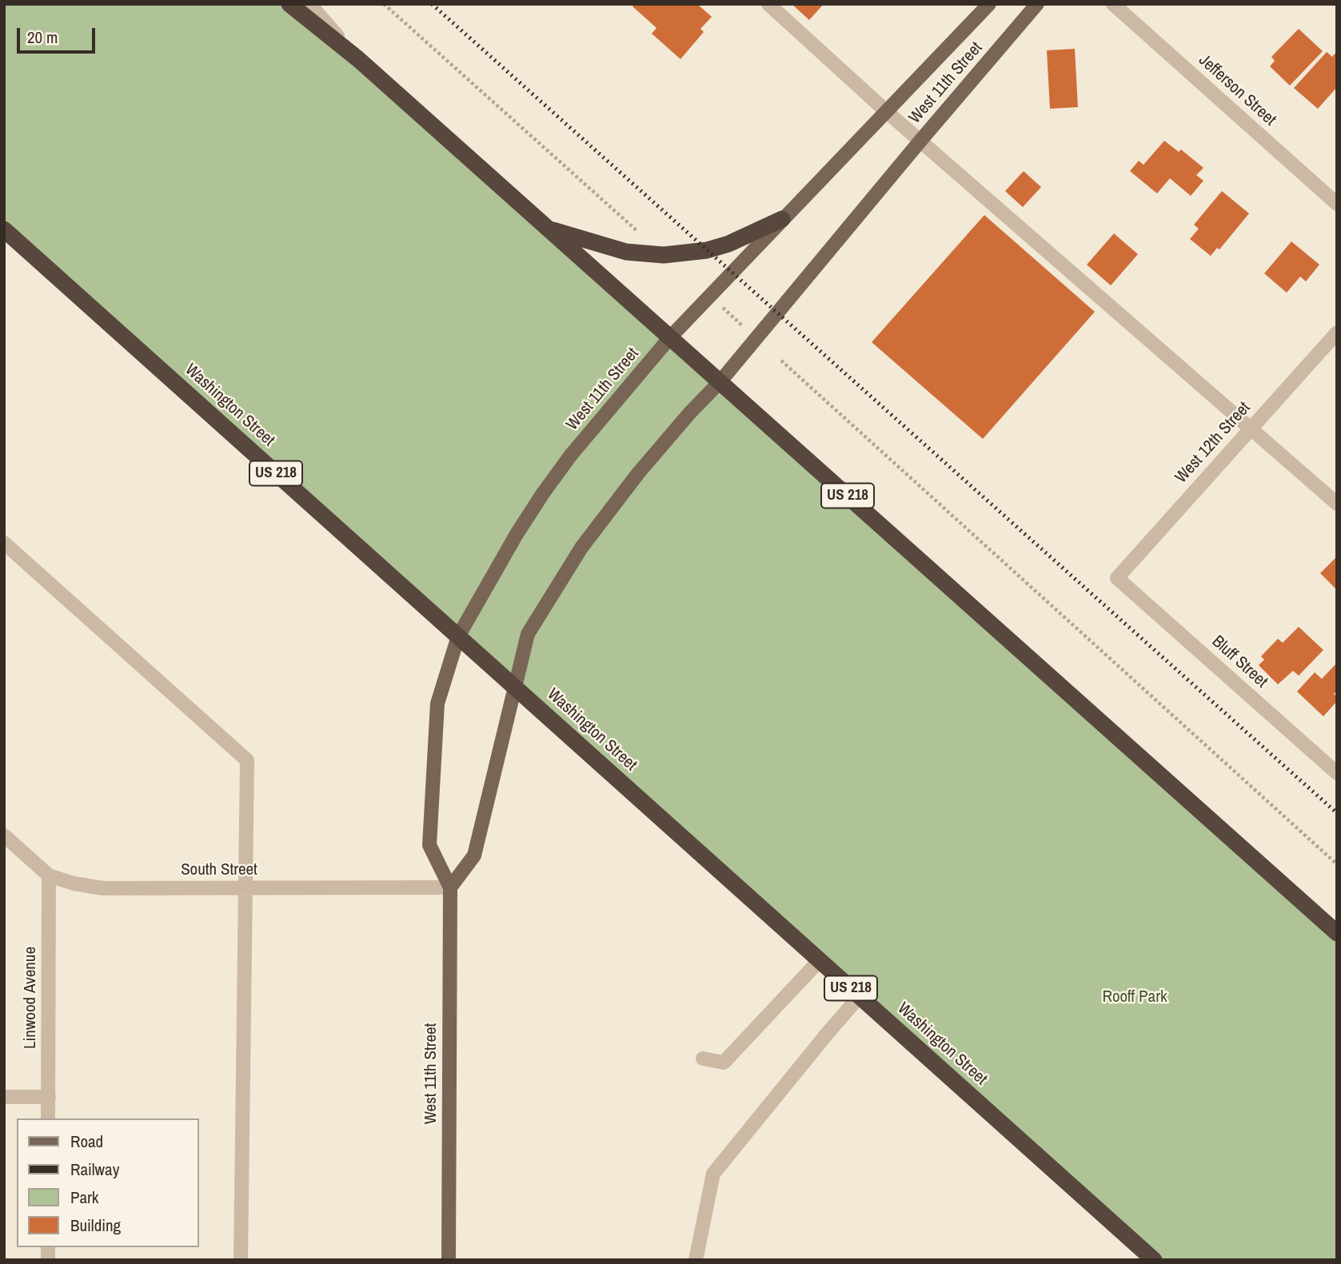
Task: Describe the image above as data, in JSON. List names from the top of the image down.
{
  "streets": {
    "highway": ["Washington Street", "US 218"],
    "main road": ["West 11th Street"],
    "street": [
      "Jefferson Street",
      "West 12th Street",
      "Bluff Street",
      "South Street",
      "Linwood Avenue"
    ]
  },
  "crossings": [
    ["West 11th Street", "Washington Street"],
    ["West 11th Street", "US 218"],
    ["West 11th Street", "South Street"],
    ["West 12th Street", "Bluff Street"],
    ["South Street", "Linwood Avenue"]
  ],
  "parks": ["Rooff Park"],
  "legend": [
    "Road",
    "Railway",
    "Park",
    "Building"
  ],
  "scale_bar": "20 m"
}
